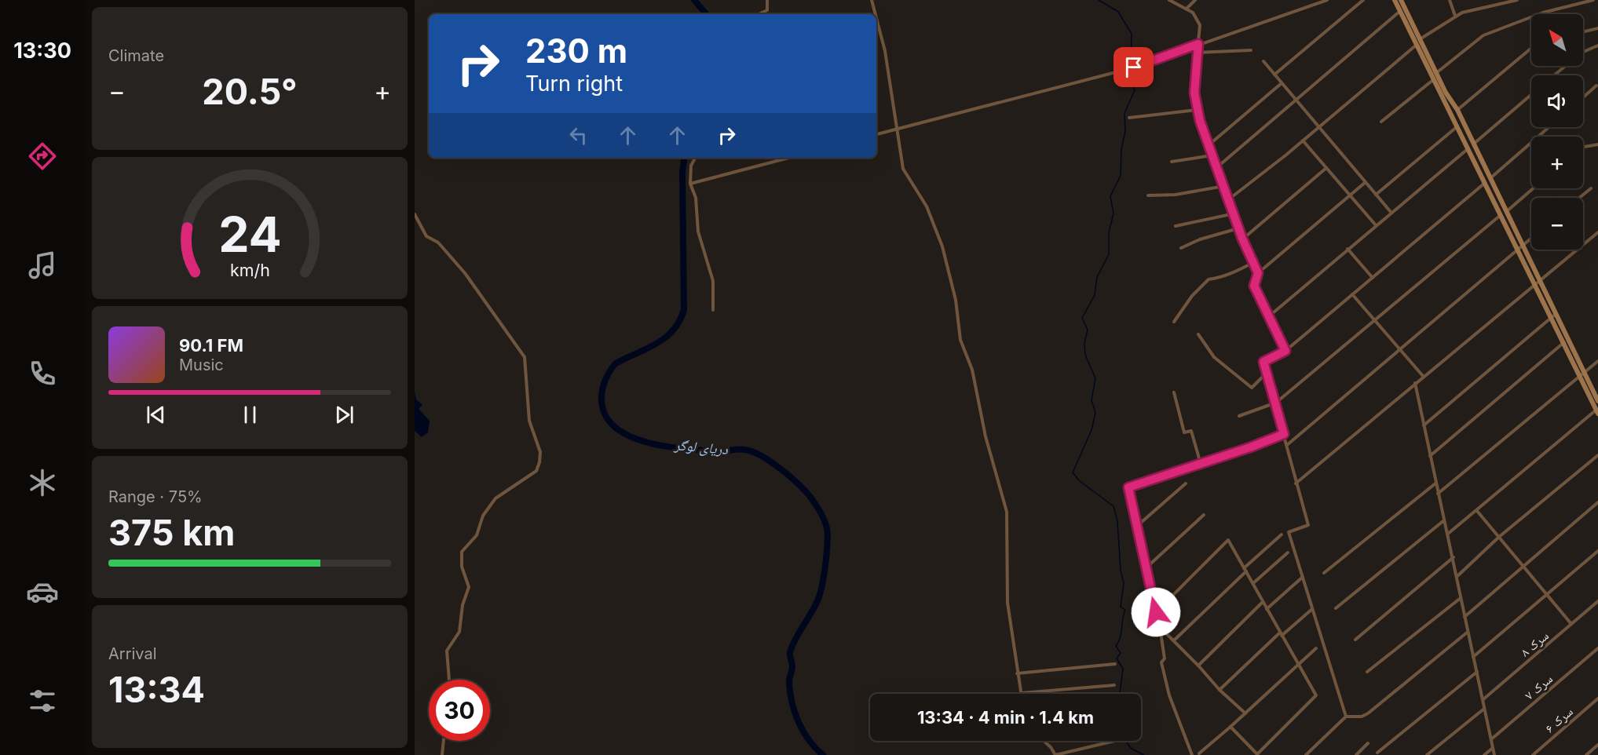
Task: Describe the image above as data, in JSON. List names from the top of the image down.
{
  "streets": {
    "street": ["سرک ۸", "سرک ۷", "سرک ۶"]
  },
  "water": ["دریای لوگر"],
  "north": "top left",
  "page": {
    "tabs": "13:30",
    "tile": [
      "Climate",
      ["Range · 75%", "375 km"],
      ["Arrival", "13:34"]
    ],
    "map_buttons": ["+", "−"],
    "turn": ["230 m", "Turn right"],
    "heat": ["−", "20.5°", "+"],
    "song": ["90.1 FM", "Music"],
    "limit": "30",
    "trip": "13:34 · 4 min · 1.4 km",
    "gauge": ["24", "km/h"]
  }
}
